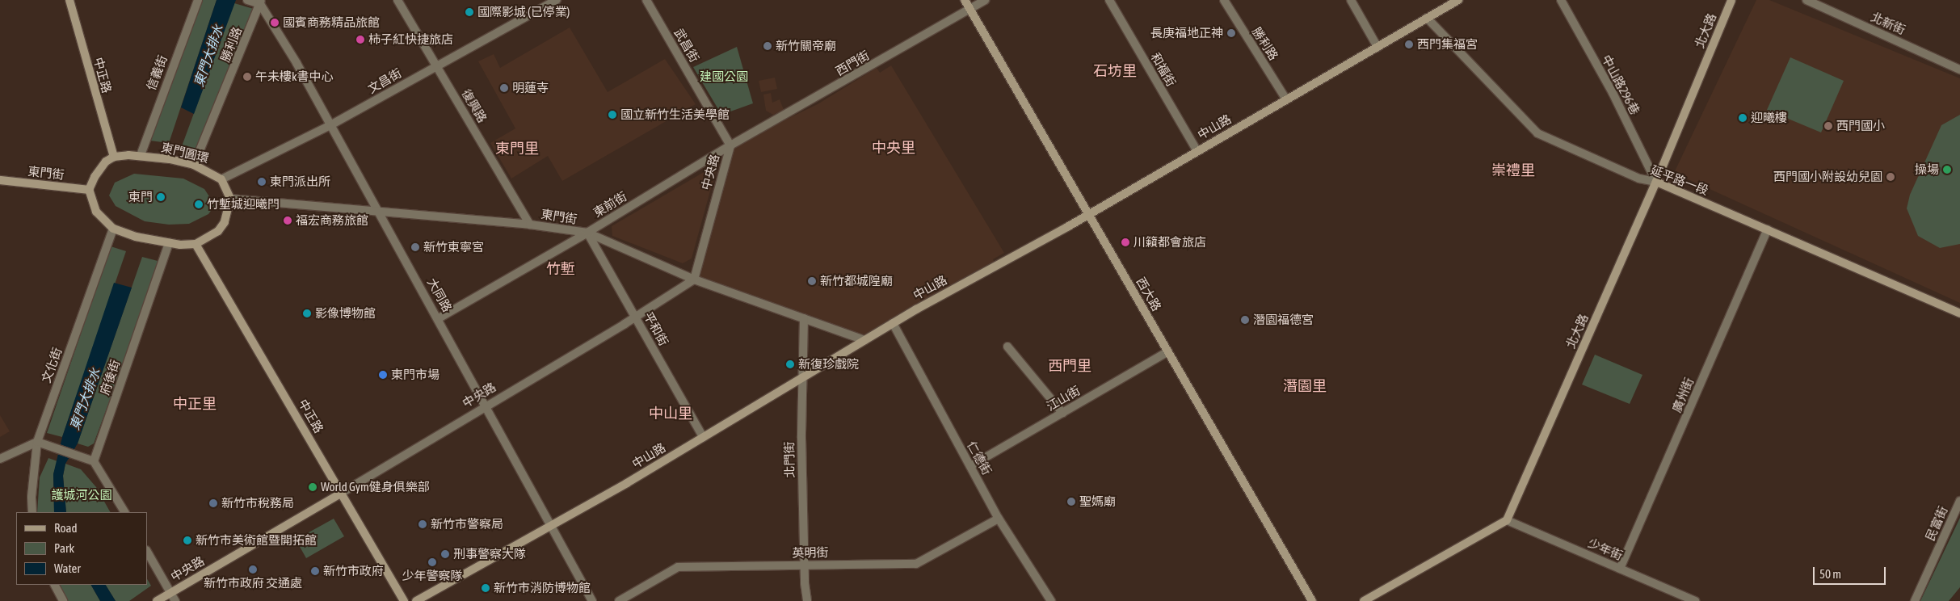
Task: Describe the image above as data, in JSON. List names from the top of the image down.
{
  "streets": {
    "street": [
      "北新街",
      "北大路",
      "勝利路",
      "武昌街",
      "西門街",
      "和福街",
      "信義街",
      "中正路",
      "文昌街",
      "中山路296巷",
      "復興路",
      "中山路",
      "東門圓環",
      "中央路",
      "東門街",
      "延平路一段",
      "東前街",
      "西大路",
      "大同路",
      "平和街",
      "文化街",
      "府後街",
      "廣州街",
      "江山街",
      "仁德街",
      "北門街",
      "民富街",
      "少年街",
      "英明街"
    ]
  },
  "crossings": [
    ["北大路", "中山路296巷"],
    ["北大路", "延平路一段"],
    ["北大路", "少年街"],
    ["勝利路", "信義街"],
    ["勝利路", "中正路"],
    ["勝利路", "文昌街"],
    ["勝利路", "中山路"],
    ["勝利路", "東門圓環"],
    ["勝利路", "東門街"],
    ["勝利路", "大同路"],
    ["勝利路", "文化街"],
    ["勝利路", "府後街"],
    ["武昌街", "西門街"],
    ["武昌街", "中央路"],
    ["武昌街", "東前街"],
    ["西門街", "中央路"],
    ["西門街", "東前街"],
    ["西門街", "西大路"],
    ["和福街", "中山路"],
    ["信義街", "中正路"],
    ["信義街", "文昌街"],
    ["信義街", "東門圓環"],
    ["信義街", "東門街"],
    ["信義街", "文化街"],
    ["信義街", "府後街"],
    ["中正路", "文昌街"],
    ["中正路", "東門圓環"],
    ["中正路", "中央路"],
    ["中正路", "東門街"],
    ["中正路", "文化街"],
    ["中正路", "府後街"],
    ["文昌街", "復興路"],
    ["文昌街", "東門圓環"],
    ["文昌街", "東門街"],
    ["文昌街", "大同路"],
    ["文昌街", "文化街"],
    ["文昌街", "府後街"],
    ["中山路296巷", "延平路一段"],
    ["復興路", "東門街"],
    ["中山路", "東門街"],
    ["中山路", "延平路一段"],
    ["中山路", "西大路"],
    ["中山路", "大同路"],
    ["中山路", "平和街"],
    ["中山路", "仁德街"],
    ["中山路", "北門街"],
    ["東門圓環", "東門街"],
    ["東門圓環", "文化街"],
    ["東門圓環", "府後街"],
    ["中央路", "東門街"],
    ["中央路", "東前街"],
    ["中央路", "大同路"],
    ["中央路", "平和街"],
    ["東門街", "東前街"],
    ["東門街", "大同路"],
    ["東門街", "平和街"],
    ["東門街", "文化街"],
    ["東門街", "府後街"],
    ["東門街", "北門街"],
    ["延平路一段", "廣州街"],
    ["東前街", "大同路"],
    ["東前街", "平和街"],
    ["西大路", "江山街"],
    ["文化街", "府後街"],
    ["廣州街", "少年街"],
    ["江山街", "仁德街"],
    ["仁德街", "英明街"],
    ["北門街", "英明街"]
  ],
  "districts": [
    "石坊里",
    "中央里",
    "東門里",
    "崇禮里",
    "竹塹",
    "西門里",
    "潛園里",
    "中正里",
    "中山里"
  ],
  "water": ["東門大排水"],
  "parks": ["建國公園", "護城河公園"],
  "places": [
    "國際影城 (已停業)",
    "國賓商務精品旅館",
    "長庚福地正神",
    "柿子紅快捷旅店",
    "西門集福宮",
    "新竹關帝廟",
    "午未樓k書中心",
    "明蓮寺",
    "國立新竹生活美學館",
    "迎曦樓",
    "西門國小",
    "操場",
    "西門國小附設幼兒園",
    "東門派出所",
    "東門",
    "竹塹城迎曦門",
    "福宏商務旅館",
    "川籟都會旅店",
    "新竹東寧宮",
    "新竹都城隍廟",
    "影像博物館",
    "潛園福德宮",
    "新復珍戲院",
    "東門市場",
    "World Gym健身俱樂部",
    "聖媽廟",
    "新竹市稅務局",
    "新竹市警察局",
    "新竹市美術館暨開拓館",
    "刑事警察大隊",
    "少年警察隊",
    "新竹市政府 交通處",
    "新竹市政府",
    "新竹市消防博物館"
  ],
  "legend": ["Road", "Park", "Water"],
  "scale_bar": "50 m"
}
